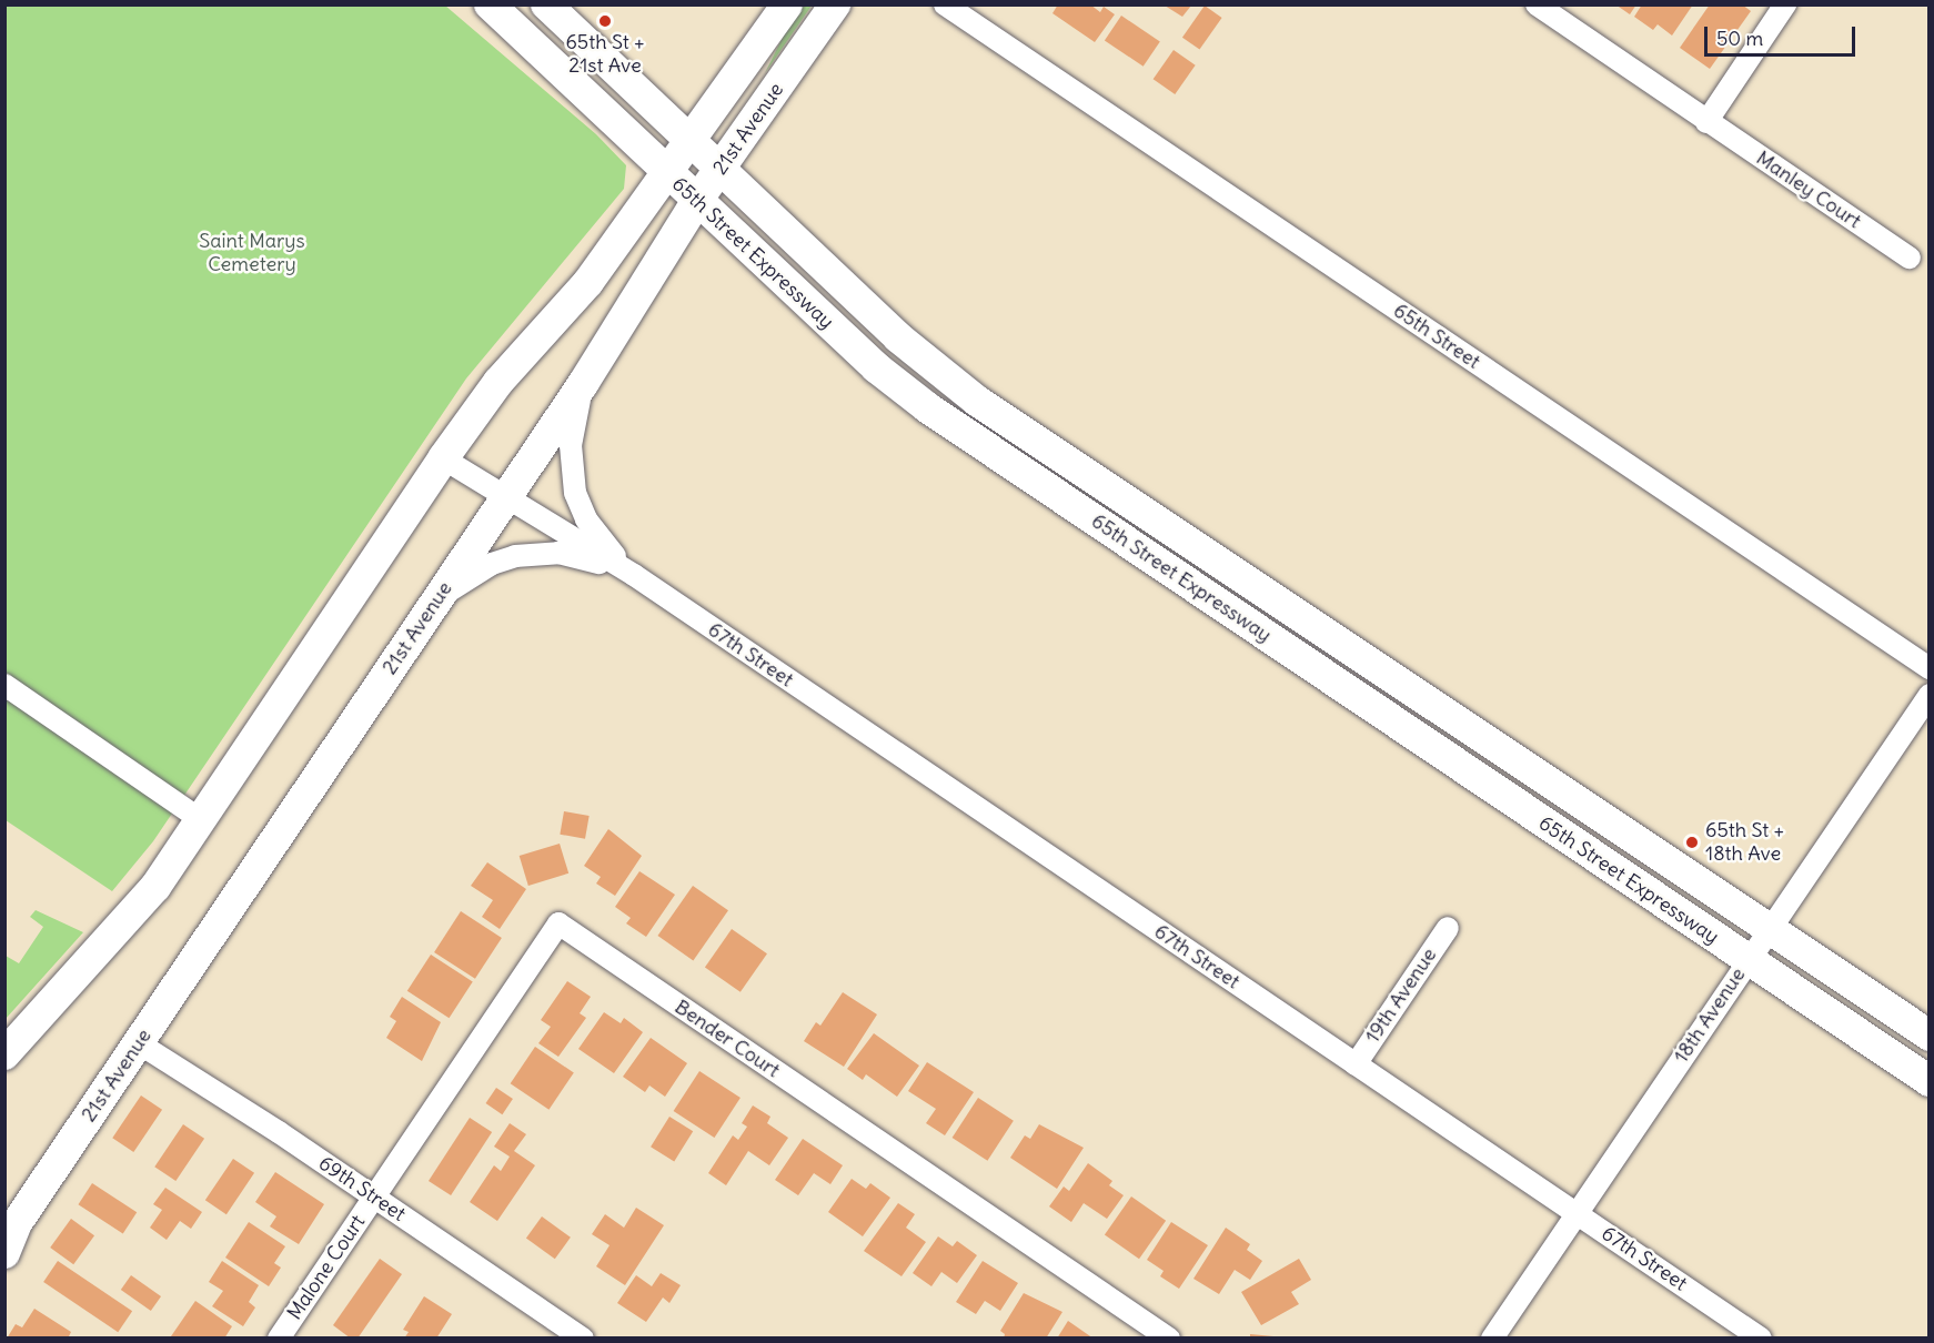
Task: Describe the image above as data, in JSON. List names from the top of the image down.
{
  "streets": {
    "main road": ["21st Avenue", "65th Street Expressway"],
    "street": [
      "Manley Court",
      "65th Street",
      "67th Street",
      "19th Avenue",
      "18th Avenue",
      "Bender Court",
      "69th Street",
      "Malone Court"
    ]
  },
  "crossings": [
    ["21st Avenue", "65th Street Expressway"],
    ["21st Avenue", "67th Street"],
    ["21st Avenue", "69th Street"],
    ["65th Street Expressway", "18th Avenue"],
    ["67th Street", "19th Avenue"],
    ["67th Street", "18th Avenue"],
    ["Bender Court", "69th Street"],
    ["Bender Court", "Malone Court"],
    ["69th Street", "Malone Court"]
  ],
  "parks": ["Saint Marys Cemetery"],
  "places": ["65th St + 21st Ave", "65th St + 18th Ave"],
  "scale_bar": "50 m"
}
